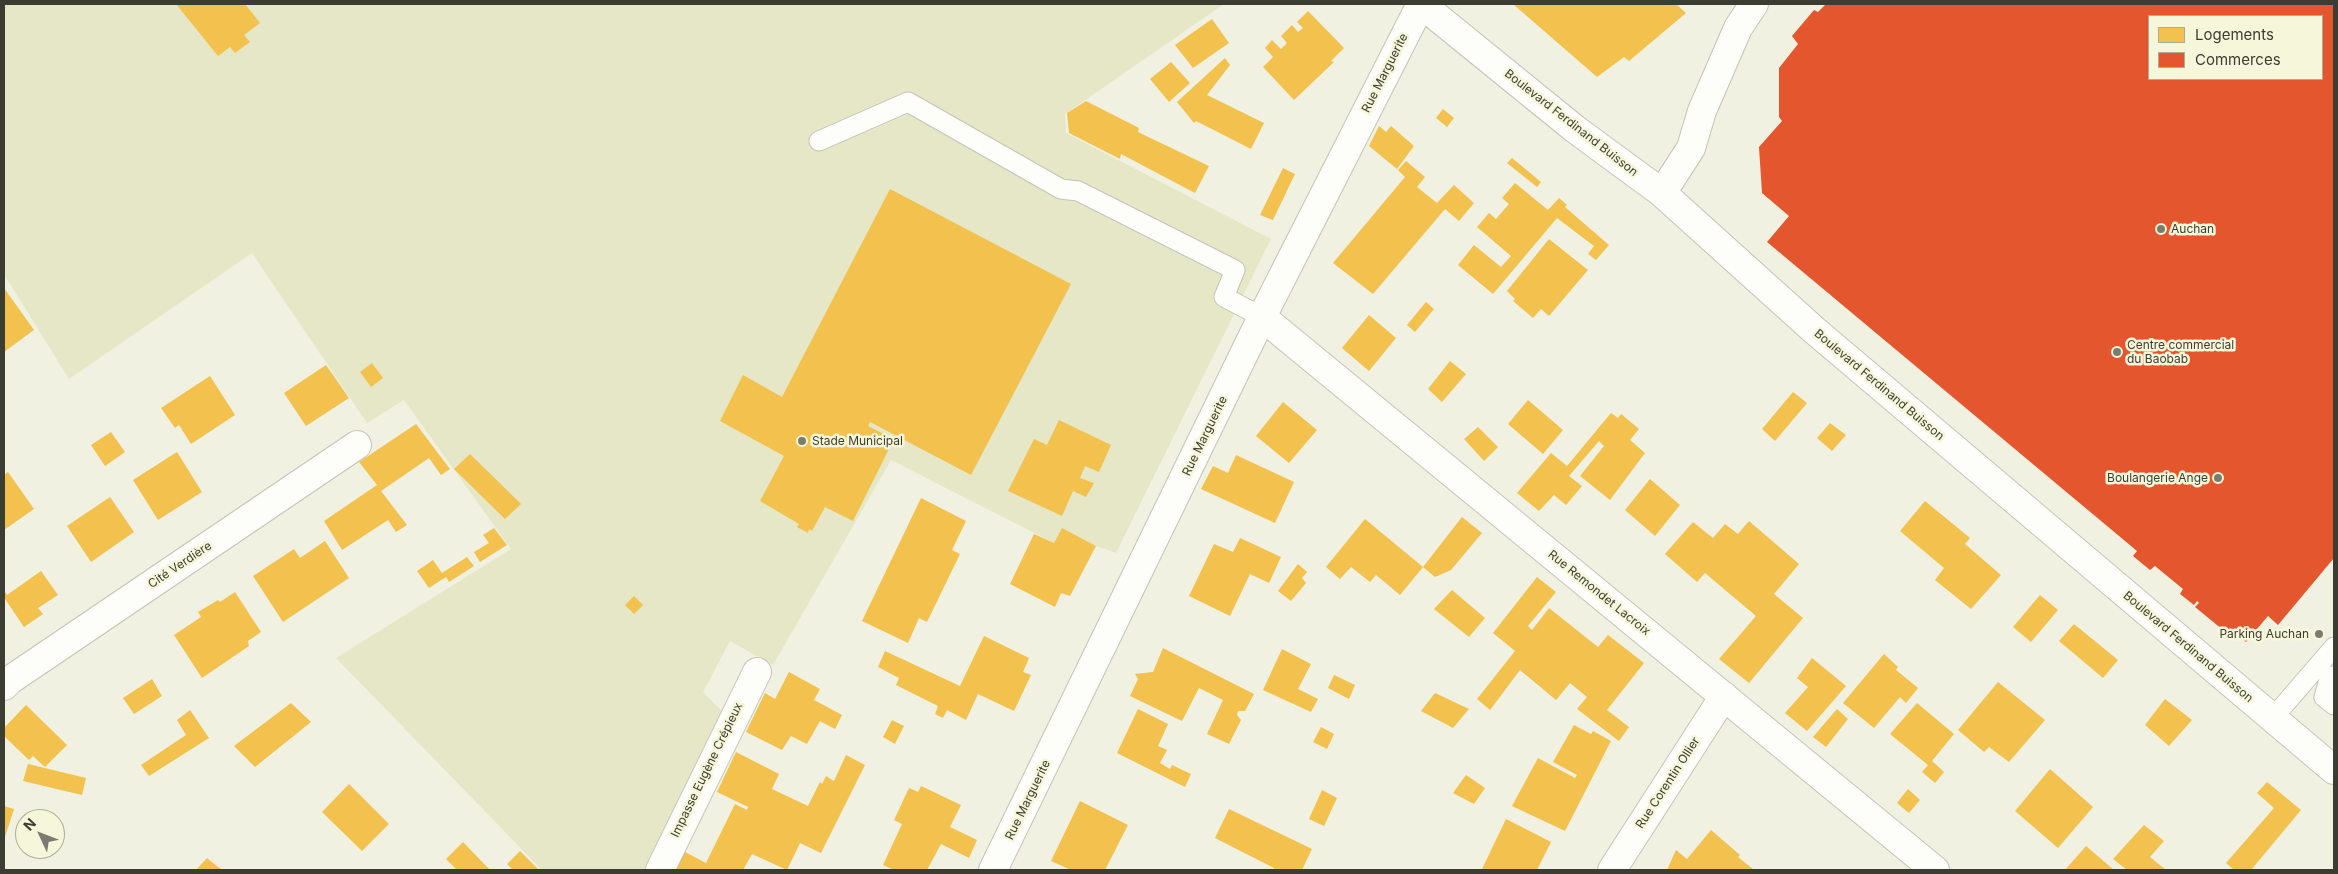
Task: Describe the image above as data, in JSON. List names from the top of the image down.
{
  "streets": {
    "street": [
      "Rue Marguerite",
      "Boulevard Ferdinand Buisson",
      "Cité Verdière",
      "Rue Remondet Lacroix",
      "Impasse Eugène Crépieux",
      "Rue Corentin Ollier"
    ]
  },
  "crossings": [
    ["Rue Marguerite", "Boulevard Ferdinand Buisson"],
    ["Rue Marguerite", "Rue Remondet Lacroix"],
    ["Rue Remondet Lacroix", "Rue Corentin Ollier"]
  ],
  "places": [
    "Auchan",
    "Centre commercial du Baobab",
    "Stade Municipal",
    "Boulangerie Ange",
    "Parking Auchan"
  ],
  "legend": ["Logements", "Commerces"],
  "north": "top left"
}
